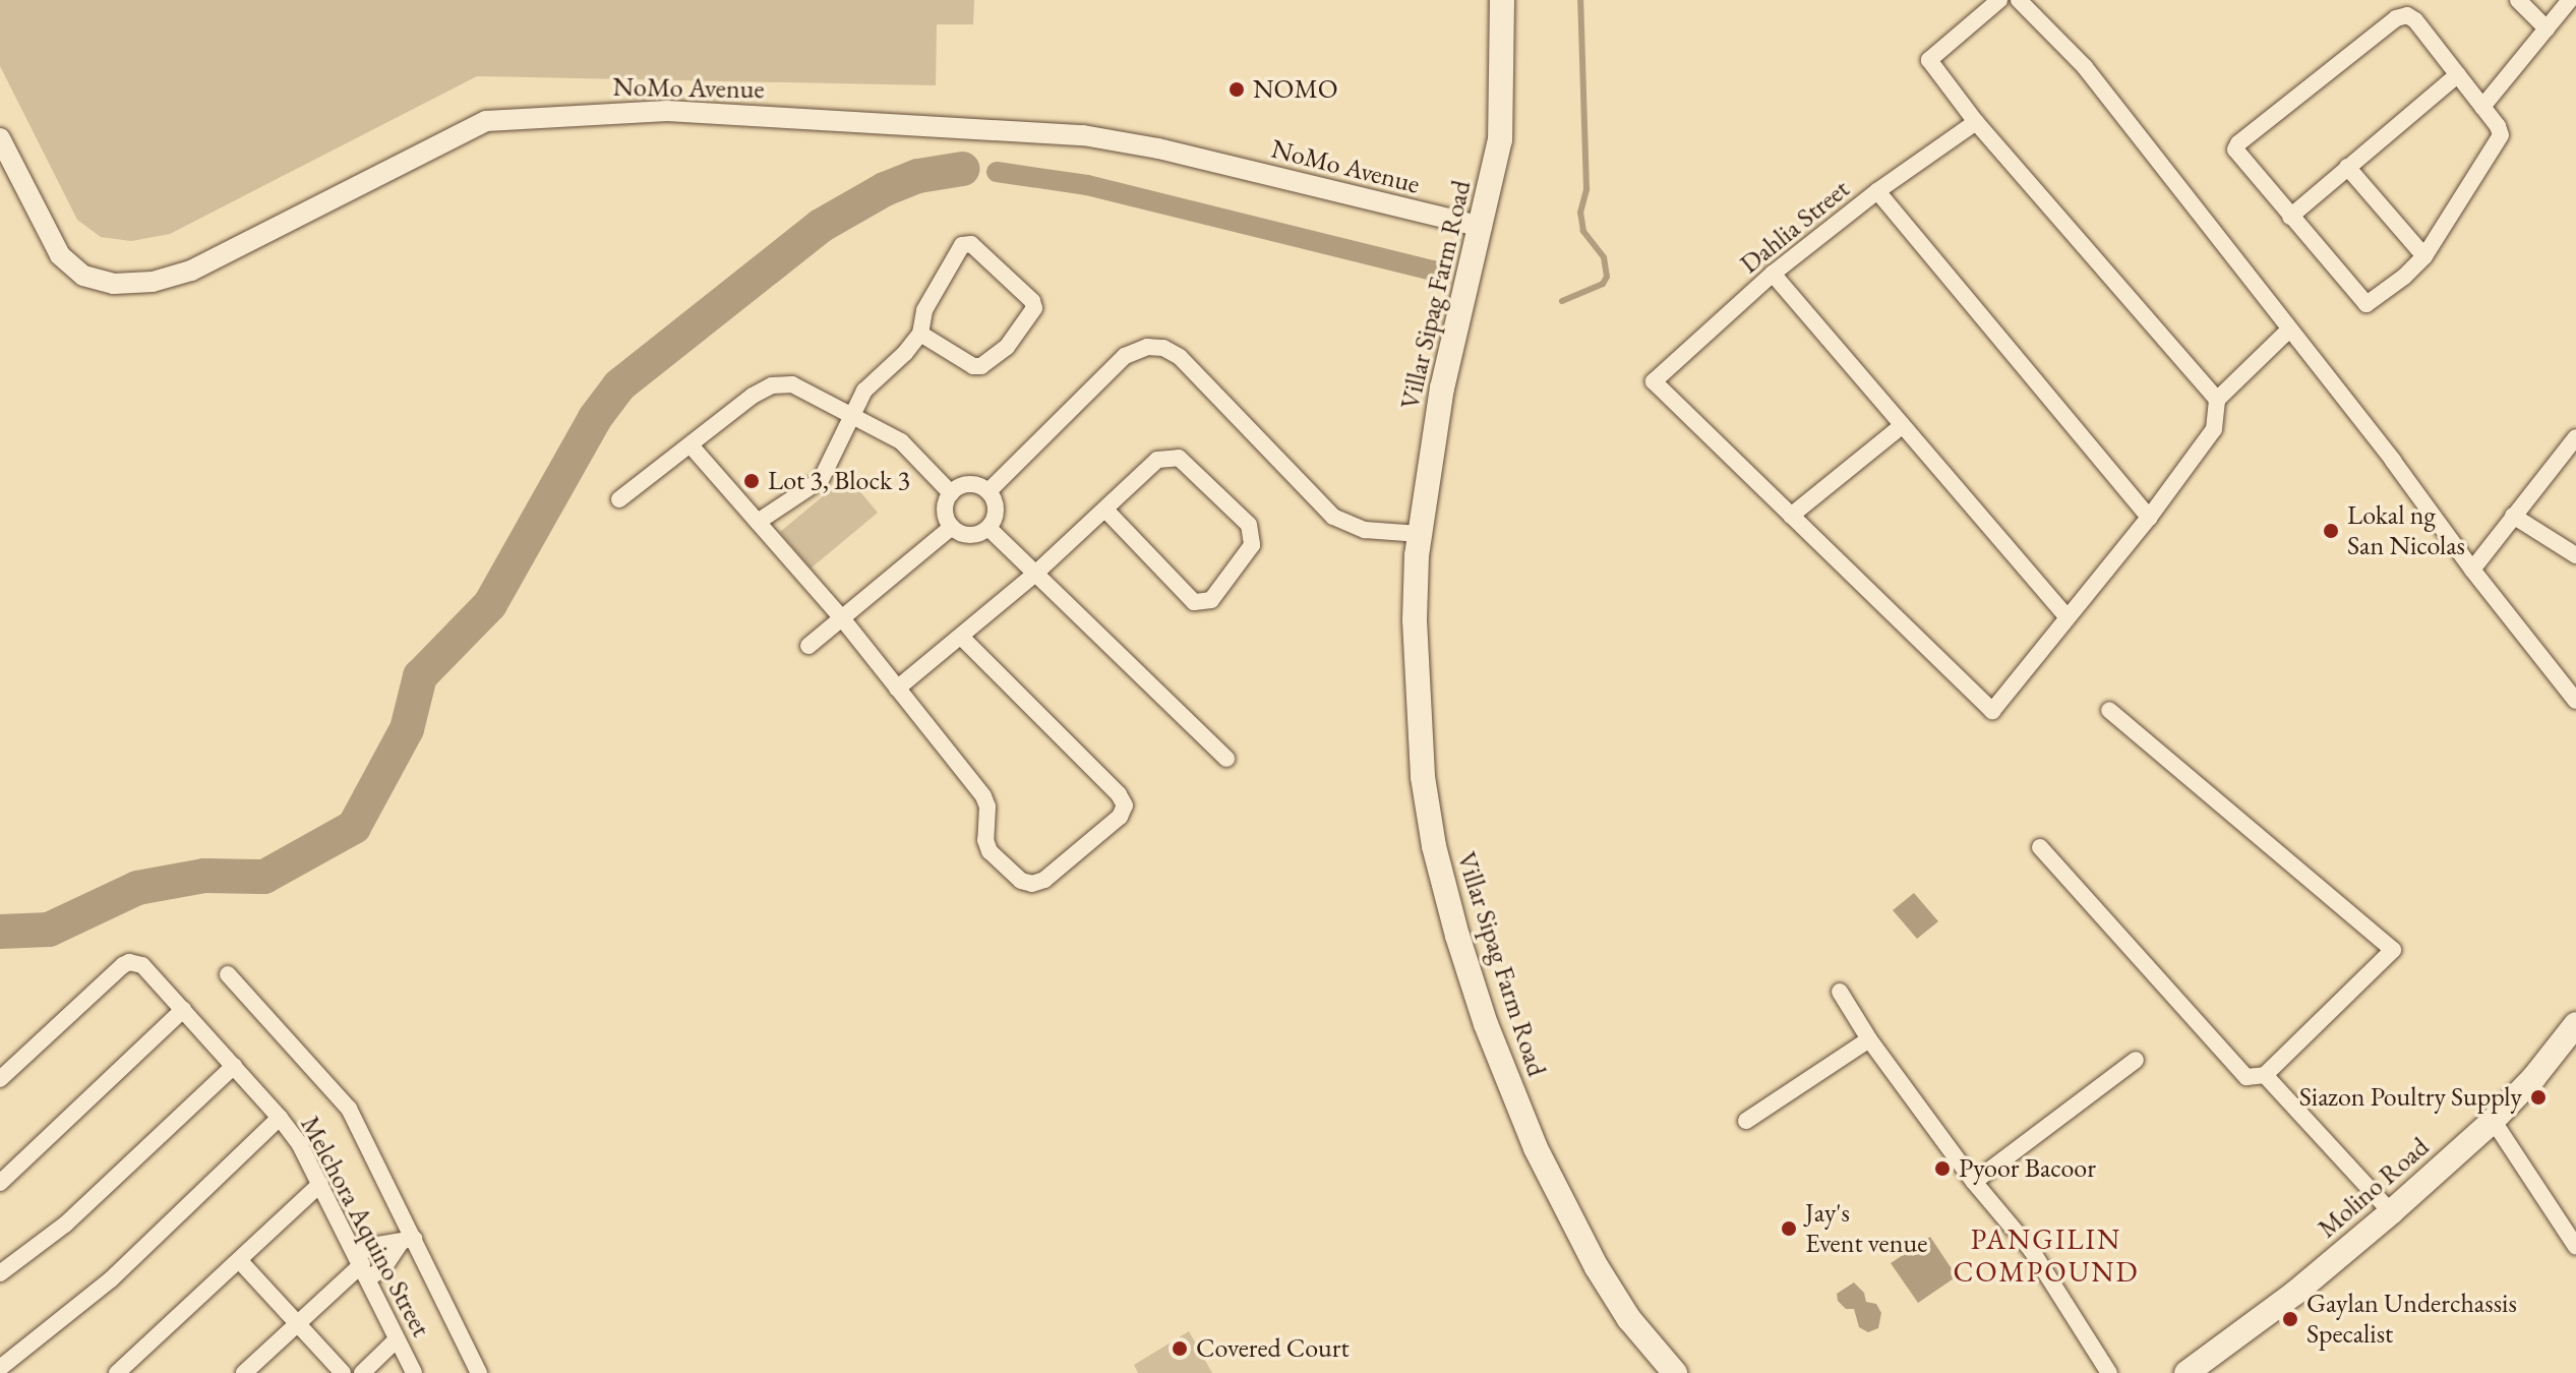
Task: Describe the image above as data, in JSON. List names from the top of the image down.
{
  "streets": {
    "main road": ["Villar Sipag Farm Road", "Molino Road"],
    "street": ["NoMo Avenue", "Dahlia Street", "Melchora Aquino Street"]
  },
  "crossings": [
    ["NoMo Avenue", "Villar Sipag Farm Road"]
  ],
  "districts": ["PANGILIN COMPOUND"],
  "places": [
    "NOMO",
    "Lot 3, Block 3",
    "Lokal ng San Nicolas",
    "Siazon Poultry Supply",
    "Pyoor Bacoor",
    "Jay's Event venue",
    "Gaylan Underchassis Specalist",
    "Covered Court"
  ]
}
